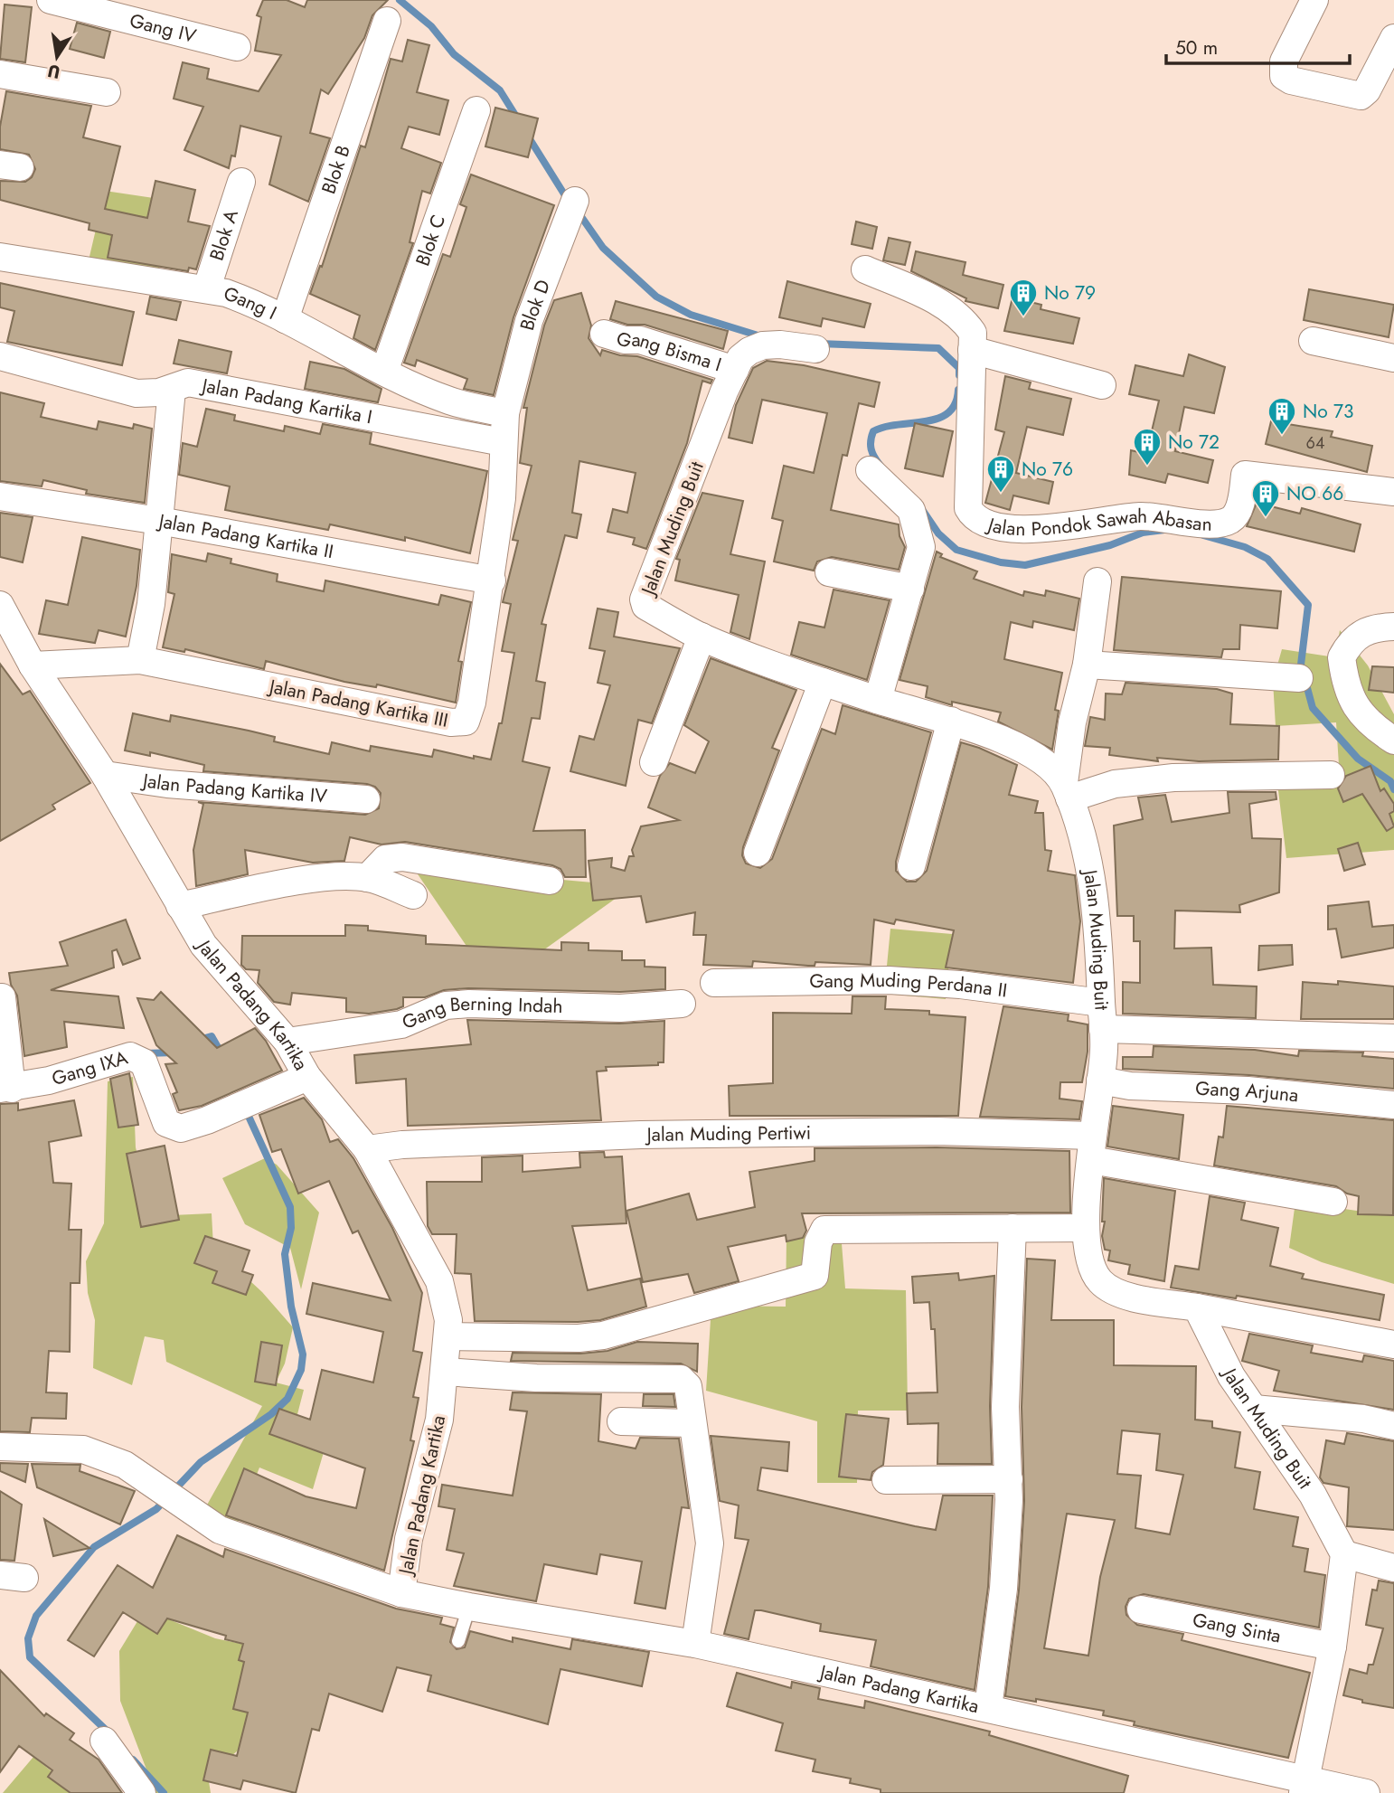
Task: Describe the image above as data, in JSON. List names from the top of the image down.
{
  "streets": {
    "street": [
      "Gang IV",
      "Blok B",
      "Blok A",
      "Blok C",
      "Gang I",
      "Blok D",
      "Gang Bisma I",
      "Jalan Padang Kartika I",
      "Jalan Pondok Sawah Abasan",
      "Jalan Muding Buit",
      "Jalan Padang Kartika II",
      "Jalan Padang Kartika III",
      "Jalan Padang Kartika IV",
      "Gang Muding Perdana II",
      "Jalan Padang Kartika",
      "Gang Berning Indah",
      "Gang IXA",
      "Gang Arjuna",
      "Jalan Muding Pertiwi",
      "Gang Sinta"
    ]
  },
  "crossings": [
    ["Blok B", "Gang I"],
    ["Blok A", "Gang I"],
    ["Blok C", "Gang I"],
    ["Gang I", "Blok D"],
    ["Gang I", "Jalan Padang Kartika III"],
    ["Blok D", "Jalan Padang Kartika III"],
    ["Gang Bisma I", "Jalan Muding Buit"],
    ["Jalan Padang Kartika I", "Jalan Padang Kartika III"],
    ["Jalan Muding Buit", "Gang Muding Perdana II"],
    ["Jalan Muding Buit", "Gang Arjuna"],
    ["Jalan Muding Buit", "Jalan Muding Pertiwi"],
    ["Jalan Padang Kartika II", "Jalan Padang Kartika III"],
    ["Jalan Padang Kartika III", "Jalan Padang Kartika"],
    ["Jalan Padang Kartika IV", "Jalan Padang Kartika"],
    ["Jalan Padang Kartika", "Gang Berning Indah"],
    ["Jalan Padang Kartika", "Gang IXA"],
    ["Jalan Padang Kartika", "Jalan Muding Pertiwi"]
  ],
  "places": {
    "building": [
      "No 79",
      "No 73",
      "No 72",
      "No 76",
      "NO 66"
    ]
  },
  "house_numbers": ["64"],
  "scale_bar": "50 m",
  "north": "bottom"
}
